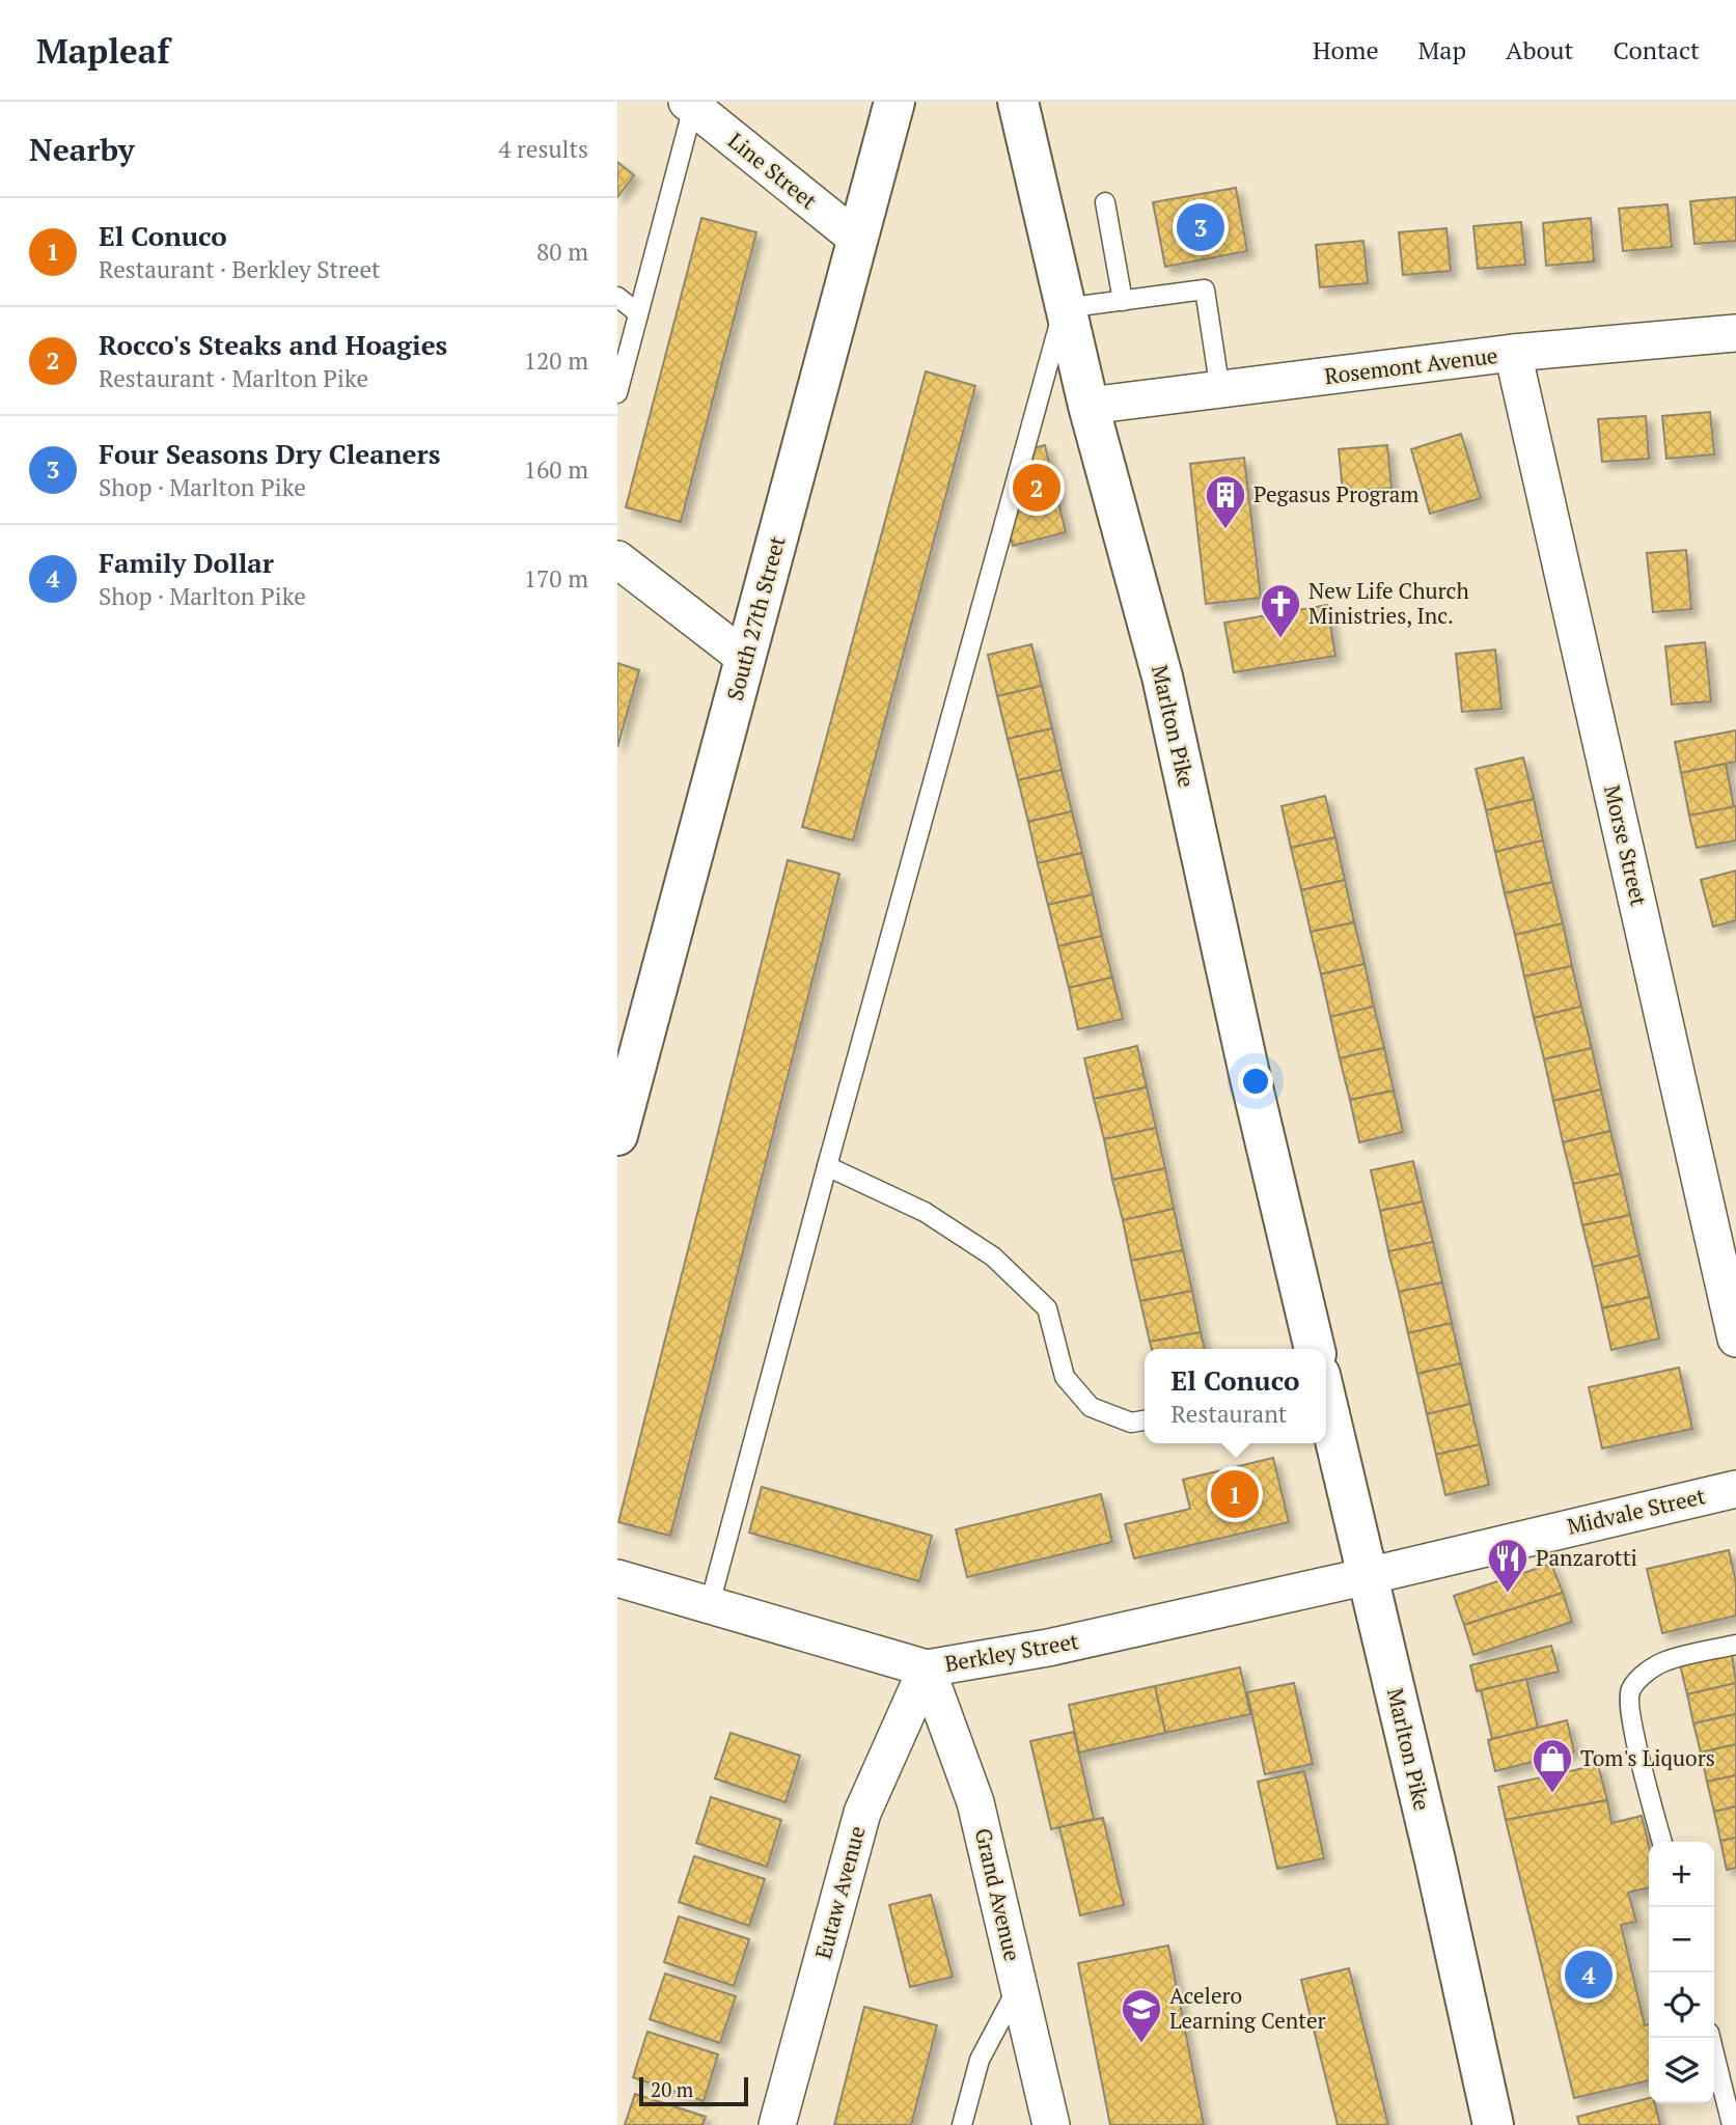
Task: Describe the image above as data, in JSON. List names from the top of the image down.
{
  "streets": {
    "main road": ["South 27th Street", "Marlton Pike"],
    "street": [
      "Line Street",
      "Rosemont Avenue",
      "Morse Street",
      "Midvale Street",
      "Berkley Street",
      "Eutaw Avenue",
      "Grand Avenue"
    ]
  },
  "crossings": [
    ["Line Street", "South 27th Street"],
    ["Rosemont Avenue", "Marlton Pike"],
    ["Rosemont Avenue", "Morse Street"],
    ["Marlton Pike", "Midvale Street"],
    ["Marlton Pike", "Berkley Street"],
    ["Midvale Street", "Berkley Street"],
    ["Berkley Street", "Eutaw Avenue"],
    ["Berkley Street", "Grand Avenue"],
    ["Eutaw Avenue", "Grand Avenue"]
  ],
  "places": {
    "building": ["Pegasus Program"],
    "church": ["New Life Church Ministries, Inc."],
    "restaurant": ["Panzarotti"],
    "shop": ["Tom's Liquors"],
    "school or university": ["Acelero Learning Center"]
  },
  "scale_bar": "20 m",
  "page": {
    "header": "Mapleaf",
    "nav": [
      "Home",
      "Map",
      "About",
      "Contact"
    ],
    "heading": ["Nearby", "4 results"],
    "list": [
      {
        "mark": "1",
        "name": "El Conuco",
        "note": "Restaurant · Berkley Street",
        "value": "80 m"
      },
      {
        "mark": "2",
        "name": "Rocco's Steaks and Hoagies",
        "note": "Restaurant · Marlton Pike",
        "value": "120 m"
      },
      {
        "mark": "3",
        "name": "Four Seasons Dry Cleaners",
        "note": "Shop · Marlton Pike",
        "value": "160 m"
      },
      {
        "mark": "4",
        "name": "Family Dollar",
        "note": "Shop · Marlton Pike",
        "value": "170 m"
      }
    ],
    "pins": [
      "3",
      "2",
      "1",
      "4"
    ],
    "popup": ["El Conuco", "Restaurant"],
    "map_buttons": ["+", "−"],
    "scale": "20 m"
  }
}
